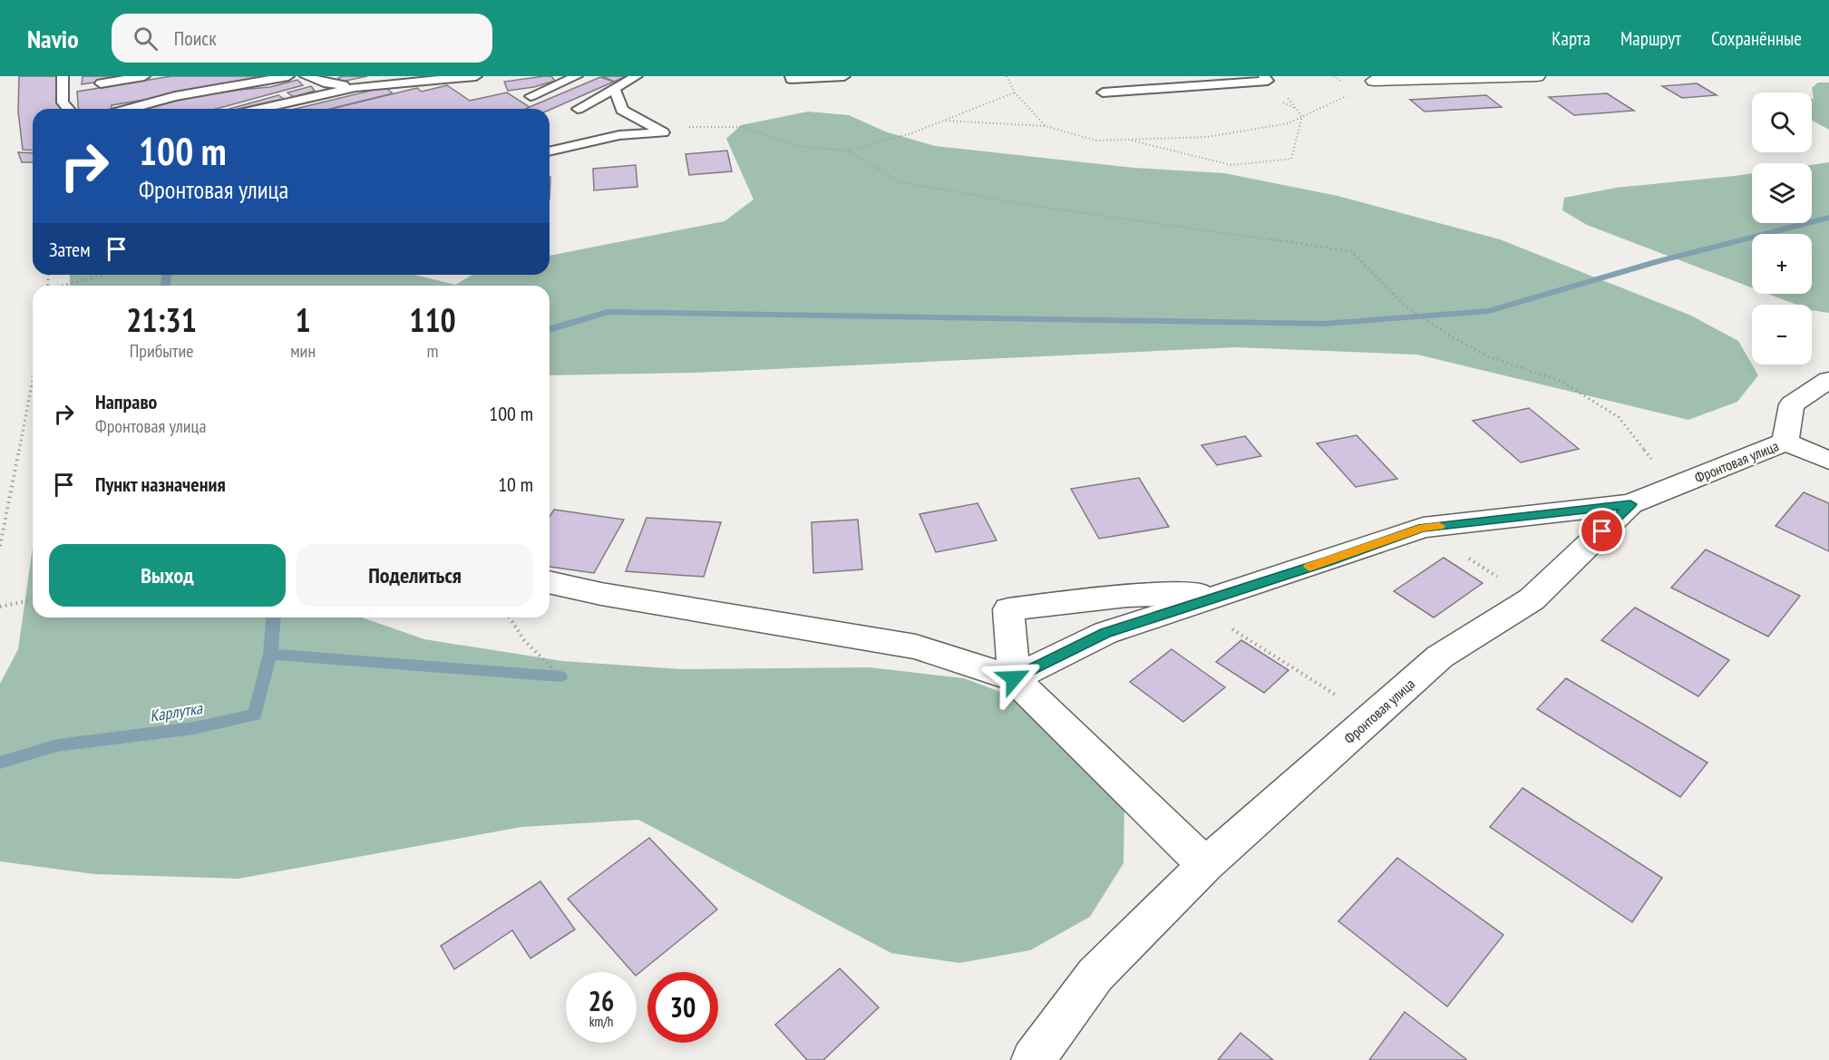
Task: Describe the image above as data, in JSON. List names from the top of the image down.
{
  "streets": {
    "street": ["Фронтовая улица"]
  },
  "water": ["Карлутка"],
  "page": {
    "header": "Navio",
    "search": "Поиск",
    "nav": ["Карта", "Маршрут", "Сохранённые"],
    "map_buttons": ["+", "−"],
    "turn": ["100 m", "Фронтовая улица"],
    "then": "Затем",
    "eta": [
      "21:31",
      "Прибытие",
      "1",
      "мин",
      "110",
      "m"
    ],
    "list": [
      {
        "name": "Направо",
        "note": "Фронтовая улица",
        "value": "100 m"
      },
      {
        "name": "Пункт назначения",
        "value": "10 m"
      }
    ],
    "buttons": ["Выход", "Поделиться"],
    "speed": "26 km/h",
    "limit": "30"
  }
}
